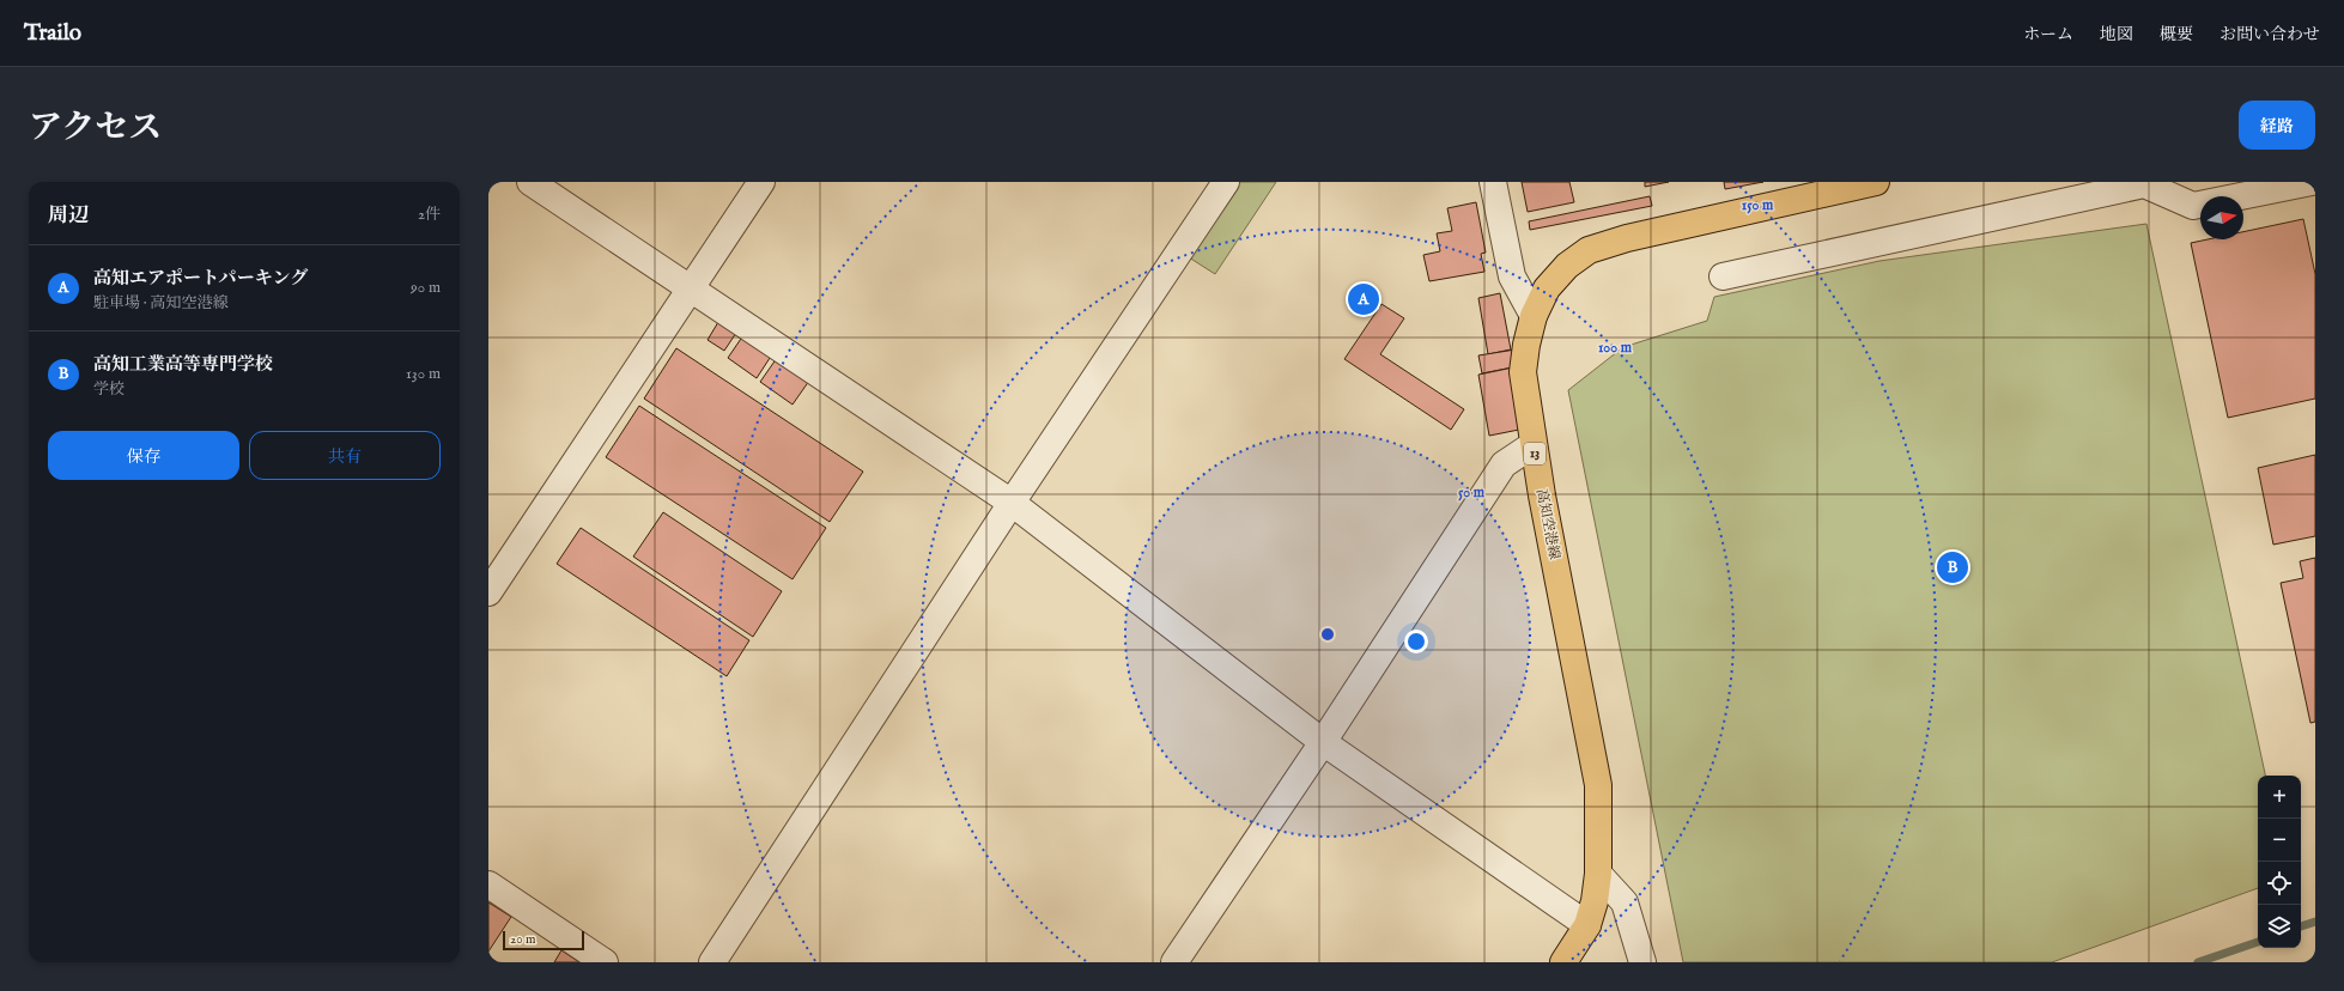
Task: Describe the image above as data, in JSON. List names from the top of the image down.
{
  "streets": {
    "main road": ["13", "高知空港線"]
  },
  "scale_bar": "20 m",
  "north": "right",
  "page": {
    "header": "Trailo",
    "nav": [
      "ホーム",
      "地図",
      "概要",
      "お問い合わせ"
    ],
    "title": "アクセス",
    "buttons": [
      "経路",
      ["保存", "共有"]
    ],
    "heading": ["周辺", "2件"],
    "list": [
      {
        "mark": "A",
        "name": "高知エアポートパーキング",
        "note": "駐車場 · 高知空港線",
        "value": "90 m"
      },
      {
        "mark": "B",
        "name": "高知工業高等専門学校",
        "note": "学校",
        "value": "130 m"
      }
    ],
    "pins": ["A", "B"],
    "map_buttons": ["+", "−"],
    "scale": "20 m"
  },
  "rings": ["150 m", "100 m", "50 m"]
}
